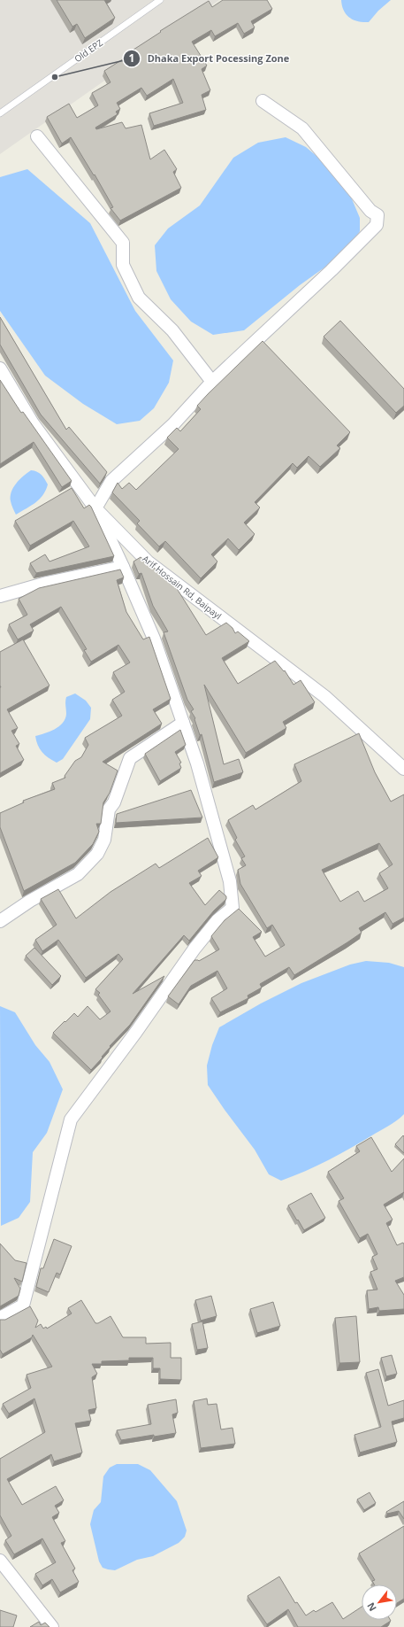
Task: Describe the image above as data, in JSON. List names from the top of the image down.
{
  "streets": {
    "street": ["Arif Hossain Rd, Baipayl"],
    "lane": ["Old EPZ"]
  },
  "places": ["Dhaka Export Pocessing Zone"],
  "north": "bottom left"
}
